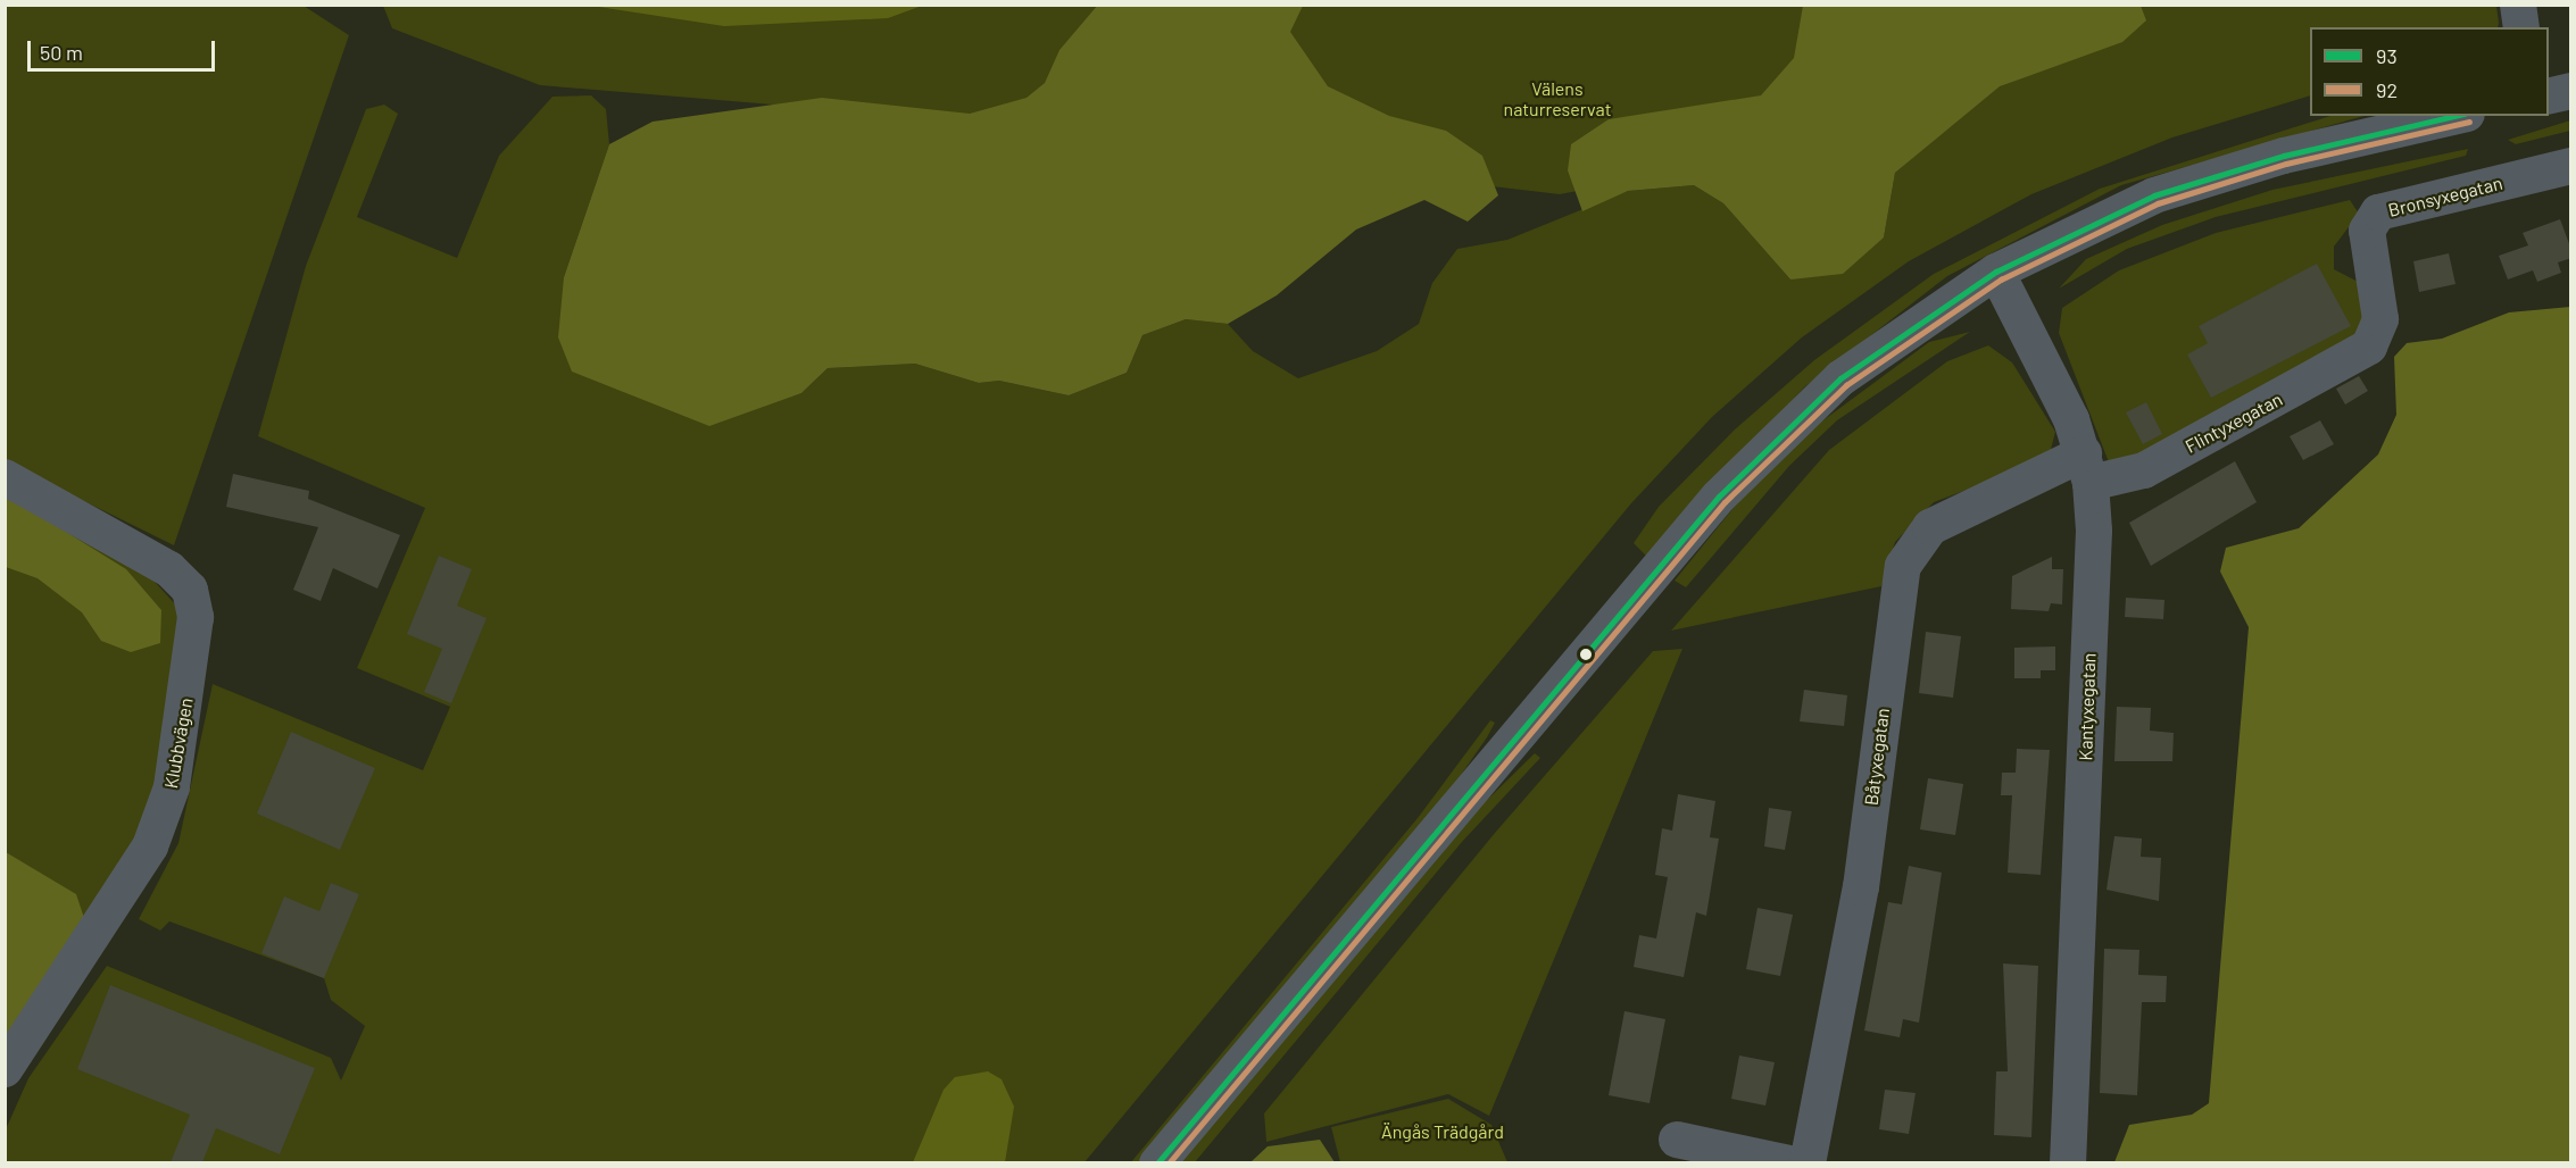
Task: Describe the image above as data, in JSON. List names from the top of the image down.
{
  "streets": {
    "street": [
      "Bronsyxegatan",
      "Flintyxegatan",
      "Kantyxegatan",
      "Klubbvägen",
      "Båtyxegatan"
    ]
  },
  "crossings": [
    ["Bronsyxegatan", "Flintyxegatan"],
    ["Flintyxegatan", "Kantyxegatan"],
    ["Flintyxegatan", "Båtyxegatan"],
    ["Kantyxegatan", "Båtyxegatan"]
  ],
  "parks": ["Välens naturreservat", "Ängås Trädgård"],
  "lines": ["transit line 93", "transit line 92"],
  "legend": ["93", "92"],
  "scale_bar": "50 m"
}
